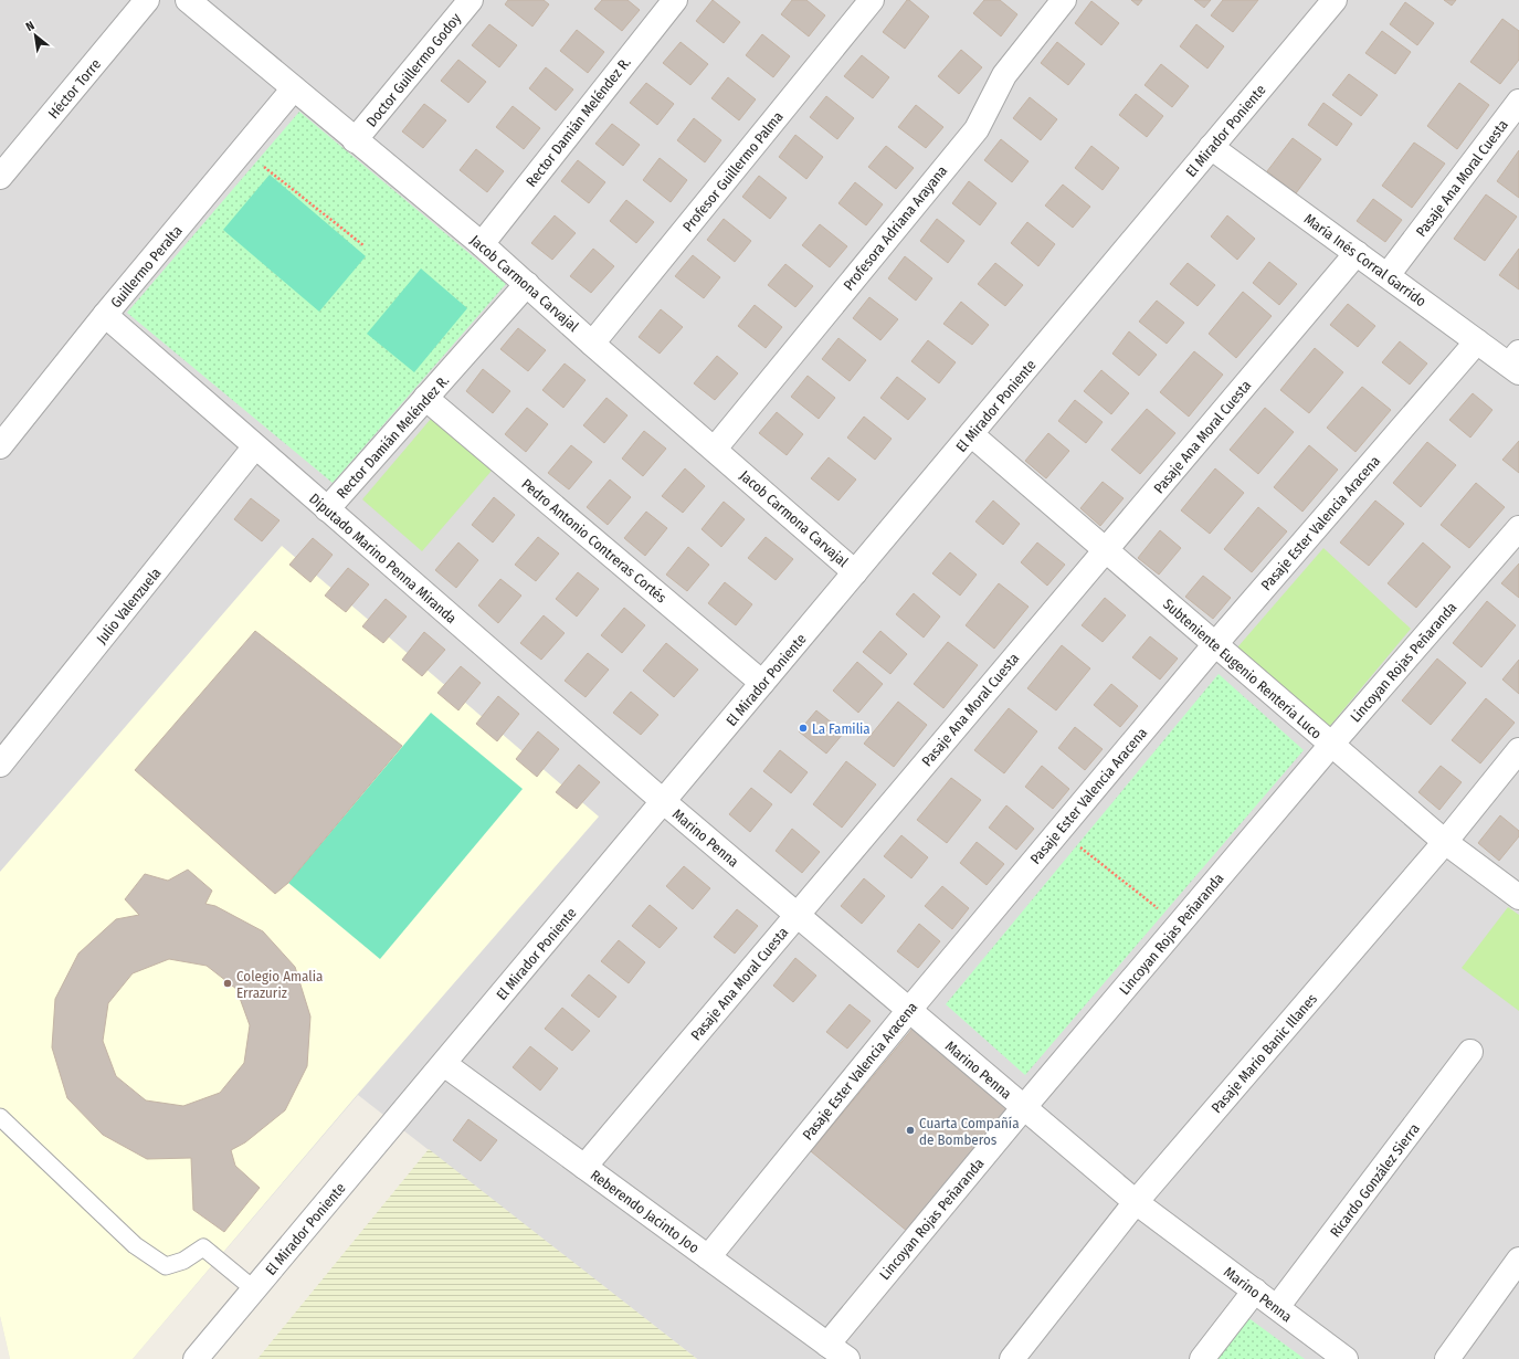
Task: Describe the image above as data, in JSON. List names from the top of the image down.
{
  "streets": {
    "street": [
      "Doctor Guillermo Godoy",
      "Héctor Torre",
      "Rector Damián Meléndez R.",
      "El Mirador Poniente",
      "Profesor Guillermo Palma",
      "Pasaje Ana Moral Cuesta",
      "Profesora Adriana Arayana",
      "María Inés Corral Garrido",
      "Guillermo Peralta",
      "Jacob Carmona Carvajal",
      "Pasaje Ester Valencia Aracena",
      "Pedro Antonio Contreras Cortés",
      "Diputado Marino Penna Miranda",
      "Julio Valenzuela",
      "Lincoyan Rojas Peñaranda",
      "Subteniente Eugenio Rentería Luco",
      "Marino Penna",
      "Pasaje Mario Banic Illanes",
      "Ricardo González Sierra",
      "Reberendo Jacinto Joo"
    ]
  },
  "crossings": [
    ["Doctor Guillermo Godoy", "Jacob Carmona Carvajal"],
    ["Rector Damián Meléndez R.", "Jacob Carmona Carvajal"],
    ["Rector Damián Meléndez R.", "Pedro Antonio Contreras Cortés"],
    ["Rector Damián Meléndez R.", "Diputado Marino Penna Miranda"],
    ["El Mirador Poniente", "María Inés Corral Garrido"],
    ["El Mirador Poniente", "Jacob Carmona Carvajal"],
    ["El Mirador Poniente", "Pedro Antonio Contreras Cortés"],
    ["El Mirador Poniente", "Diputado Marino Penna Miranda"],
    ["El Mirador Poniente", "Subteniente Eugenio Rentería Luco"],
    ["El Mirador Poniente", "Marino Penna"],
    ["El Mirador Poniente", "Reberendo Jacinto Joo"],
    ["Profesor Guillermo Palma", "Jacob Carmona Carvajal"],
    ["Pasaje Ana Moral Cuesta", "María Inés Corral Garrido"],
    ["Pasaje Ana Moral Cuesta", "Subteniente Eugenio Rentería Luco"],
    ["Pasaje Ana Moral Cuesta", "Marino Penna"],
    ["Pasaje Ana Moral Cuesta", "Reberendo Jacinto Joo"],
    ["Profesora Adriana Arayana", "Jacob Carmona Carvajal"],
    ["María Inés Corral Garrido", "Pasaje Ester Valencia Aracena"],
    ["Guillermo Peralta", "Jacob Carmona Carvajal"],
    ["Guillermo Peralta", "Diputado Marino Penna Miranda"],
    ["Pasaje Ester Valencia Aracena", "Subteniente Eugenio Rentería Luco"],
    ["Pasaje Ester Valencia Aracena", "Marino Penna"],
    ["Pasaje Ester Valencia Aracena", "Reberendo Jacinto Joo"],
    ["Diputado Marino Penna Miranda", "Julio Valenzuela"],
    ["Diputado Marino Penna Miranda", "Marino Penna"],
    ["Lincoyan Rojas Peñaranda", "Subteniente Eugenio Rentería Luco"],
    ["Lincoyan Rojas Peñaranda", "Marino Penna"],
    ["Lincoyan Rojas Peñaranda", "Reberendo Jacinto Joo"],
    ["Subteniente Eugenio Rentería Luco", "Pasaje Mario Banic Illanes"],
    ["Marino Penna", "Pasaje Mario Banic Illanes"],
    ["Marino Penna", "Ricardo González Sierra"]
  ],
  "places": ["La Familia", "Colegio Amalia Errazuriz", "Cuarta Compañía de Bomberos"],
  "north": "top left"
}
